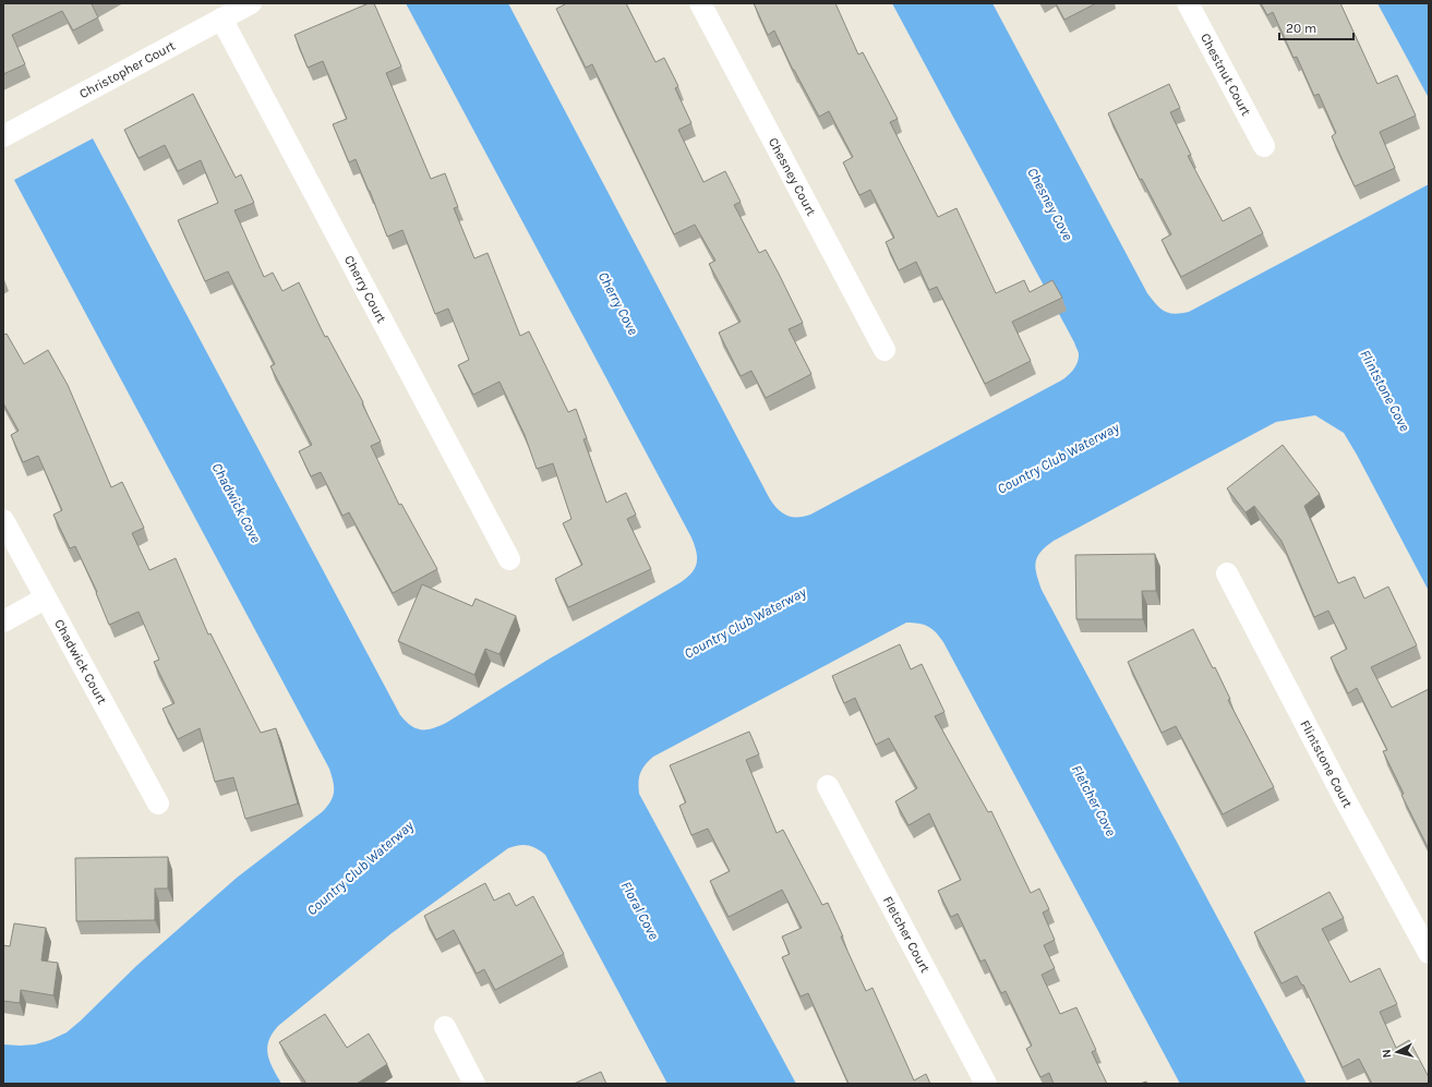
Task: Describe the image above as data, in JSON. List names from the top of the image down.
{
  "streets": {
    "street": [
      "Christopher Court",
      "Chestnut Court",
      "Chesney Court",
      "Cherry Court",
      "Chadwick Court",
      "Flintstone Court",
      "Fletcher Court"
    ]
  },
  "crossings": [
    ["Christopher Court", "Cherry Court"]
  ],
  "water": [
    "Chesney Cove",
    "Cherry Cove",
    "Flintstone Cove",
    "Country Club Waterway",
    "Chadwick Cove",
    "Fletcher Cove",
    "Floral Cove"
  ],
  "scale_bar": "20 m",
  "north": "left"
}
